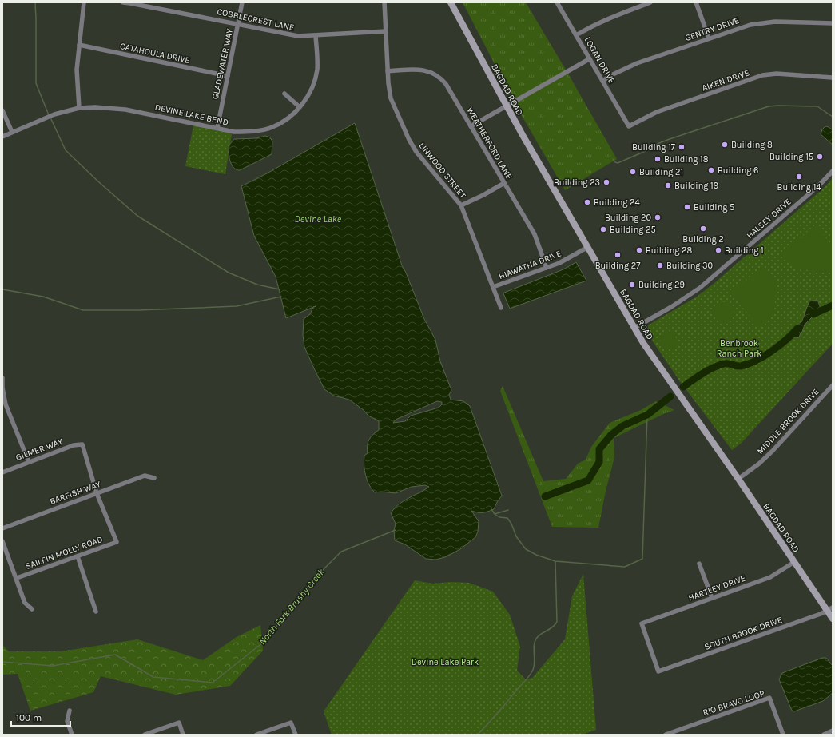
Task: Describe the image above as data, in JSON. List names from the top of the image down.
{
  "streets": {
    "street": [
      "COBBLECREST LANE",
      "GENTRY DRIVE",
      "CATAHOULA DRIVE",
      "LOGAN DRIVE",
      "GLADEWATER WAY",
      "AIKEN DRIVE",
      "BAGDAD ROAD",
      "DEVINE LAKE BEND",
      "WEATHERFORD LANE",
      "LINWOOD STREET",
      "HALSEY DRIVE",
      "HIAWATHA DRIVE",
      "MIDDLE BROOK DRIVE",
      "GILMER WAY",
      "BARFISH WAY",
      "SAILFIN MOLLY ROAD",
      "HARTLEY DRIVE",
      "SOUTH BROOK DRIVE",
      "RIO BRAVO LOOP"
    ]
  },
  "crossings": [
    ["COBBLECREST LANE", "GLADEWATER WAY"],
    ["COBBLECREST LANE", "DEVINE LAKE BEND"],
    ["COBBLECREST LANE", "LINWOOD STREET"],
    ["GENTRY DRIVE", "LOGAN DRIVE"],
    ["CATAHOULA DRIVE", "GLADEWATER WAY"],
    ["LOGAN DRIVE", "AIKEN DRIVE"],
    ["GLADEWATER WAY", "DEVINE LAKE BEND"],
    ["BAGDAD ROAD", "HALSEY DRIVE"],
    ["BAGDAD ROAD", "HIAWATHA DRIVE"],
    ["BAGDAD ROAD", "MIDDLE BROOK DRIVE"],
    ["BAGDAD ROAD", "HARTLEY DRIVE"],
    ["BAGDAD ROAD", "SOUTH BROOK DRIVE"],
    ["WEATHERFORD LANE", "LINWOOD STREET"],
    ["WEATHERFORD LANE", "HIAWATHA DRIVE"],
    ["LINWOOD STREET", "HIAWATHA DRIVE"],
    ["GILMER WAY", "BARFISH WAY"],
    ["GILMER WAY", "SAILFIN MOLLY ROAD"],
    ["BARFISH WAY", "SAILFIN MOLLY ROAD"],
    ["HARTLEY DRIVE", "SOUTH BROOK DRIVE"]
  ],
  "water": ["Devine Lake", "North Fork Brushy Creek"],
  "parks": ["Benbrook Ranch Park", "Devine Lake Park"],
  "places": [
    "Building 8",
    "Building 17",
    "Building 15",
    "Building 18",
    "Building 6",
    "Building 21",
    "Building 14",
    "Building 23",
    "Building 19",
    "Building 24",
    "Building 5",
    "Building 20",
    "Building 2",
    "Building 25",
    "Building 28",
    "Building 1",
    "Building 27",
    "Building 30",
    "Building 29"
  ],
  "scale_bar": "100 m"
}
